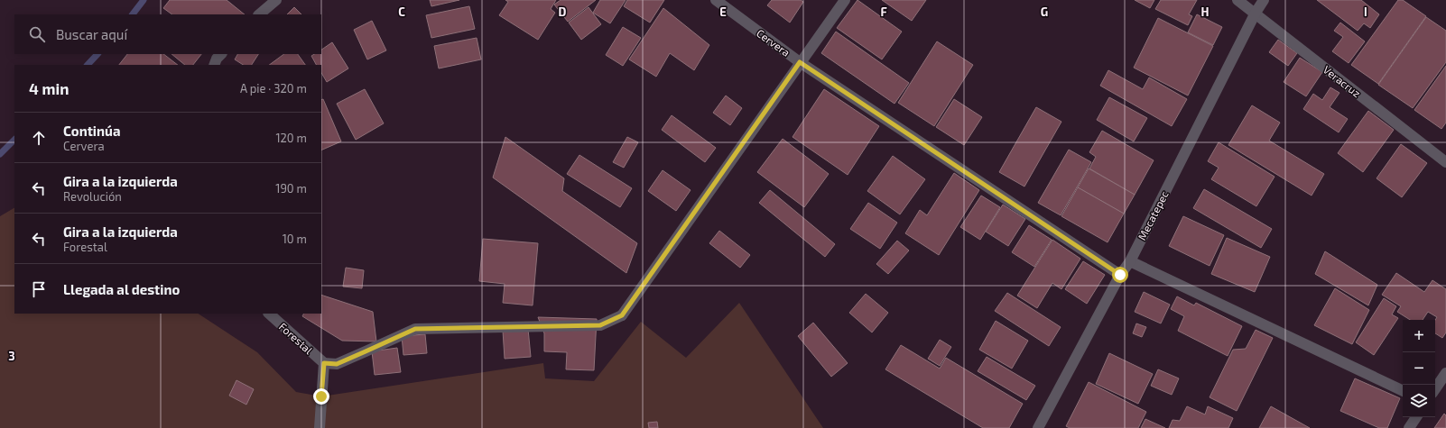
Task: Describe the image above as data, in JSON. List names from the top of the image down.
{
  "streets": {
    "street": [
      "Cervera",
      "Veracruz",
      "Mecatepec",
      "Forestal"
    ]
  },
  "crossings": [
    ["Cervera", "Mecatepec"],
    ["Veracruz", "Mecatepec"]
  ],
  "page": {
    "search": "Buscar aquí",
    "heading": ["4 min", "A pie · 320 m"],
    "list": [
      ["Continúa", "Cervera", "120 m"],
      ["Gira a la izquierda", "Revolución", "190 m"],
      ["Gira a la izquierda", "Forestal", "10 m"],
      "Llegada al destino"
    ],
    "map_buttons": ["+", "−"]
  },
  "grid": {
    "columns": [
      "C",
      "D",
      "E",
      "F",
      "G",
      "H",
      "I"
    ],
    "rows": ["3"]
  }
}
